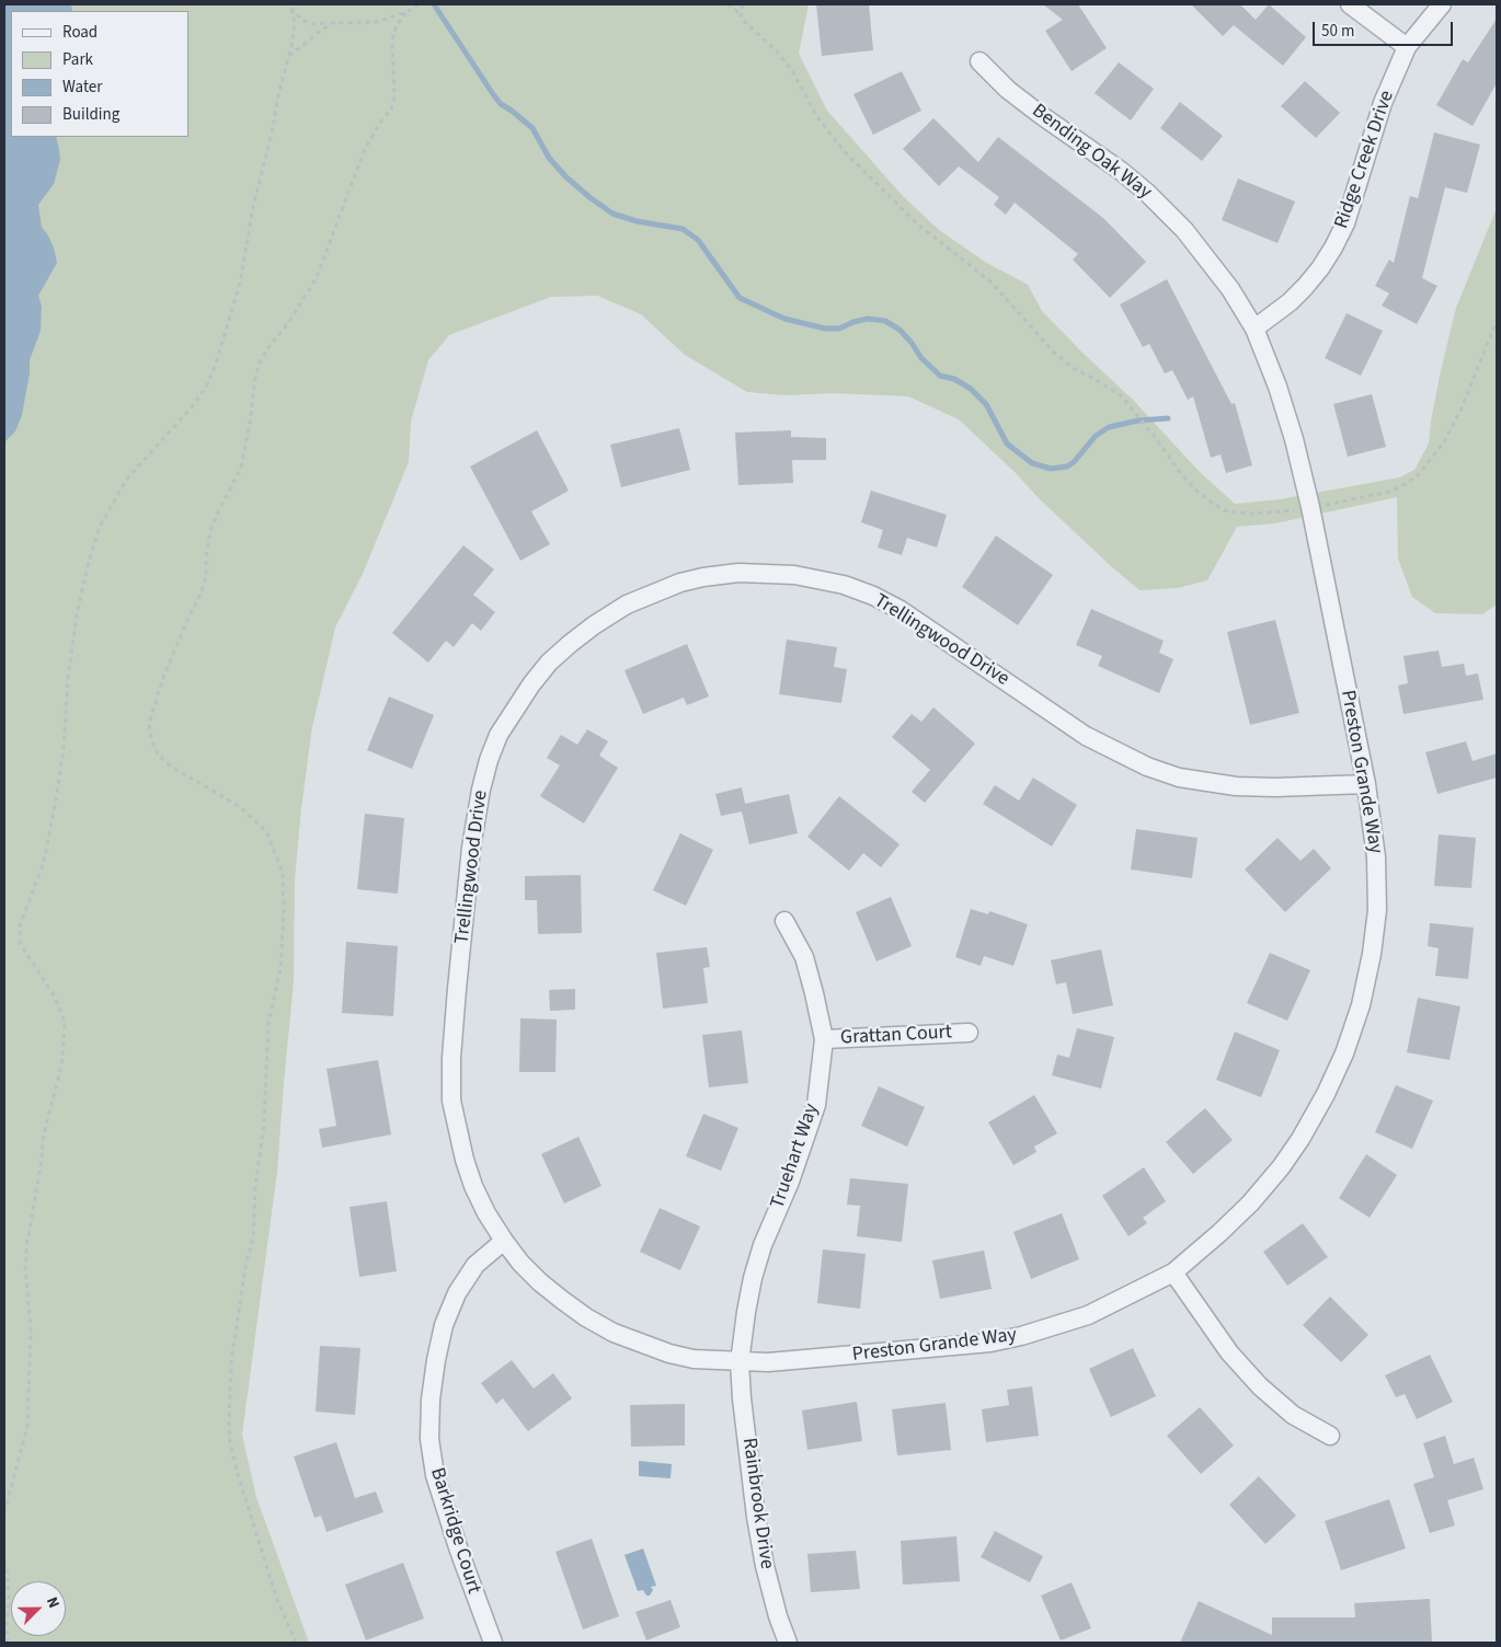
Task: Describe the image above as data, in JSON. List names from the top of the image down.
{
  "streets": {
    "street": [
      "Bending Oak Way",
      "Ridge Creek Drive",
      "Trellingwood Drive",
      "Preston Grande Way",
      "Grattan Court",
      "Truehart Way",
      "Rainbrook Drive",
      "Barkridge Court"
    ]
  },
  "crossings": [
    ["Bending Oak Way", "Ridge Creek Drive"],
    ["Bending Oak Way", "Preston Grande Way"],
    ["Ridge Creek Drive", "Preston Grande Way"],
    ["Trellingwood Drive", "Preston Grande Way"],
    ["Trellingwood Drive", "Truehart Way"],
    ["Trellingwood Drive", "Rainbrook Drive"],
    ["Trellingwood Drive", "Barkridge Court"],
    ["Preston Grande Way", "Truehart Way"],
    ["Preston Grande Way", "Rainbrook Drive"],
    ["Grattan Court", "Truehart Way"],
    ["Truehart Way", "Rainbrook Drive"]
  ],
  "legend": [
    "Road",
    "Park",
    "Water",
    "Building"
  ],
  "scale_bar": "50 m",
  "north": "top right"
}
